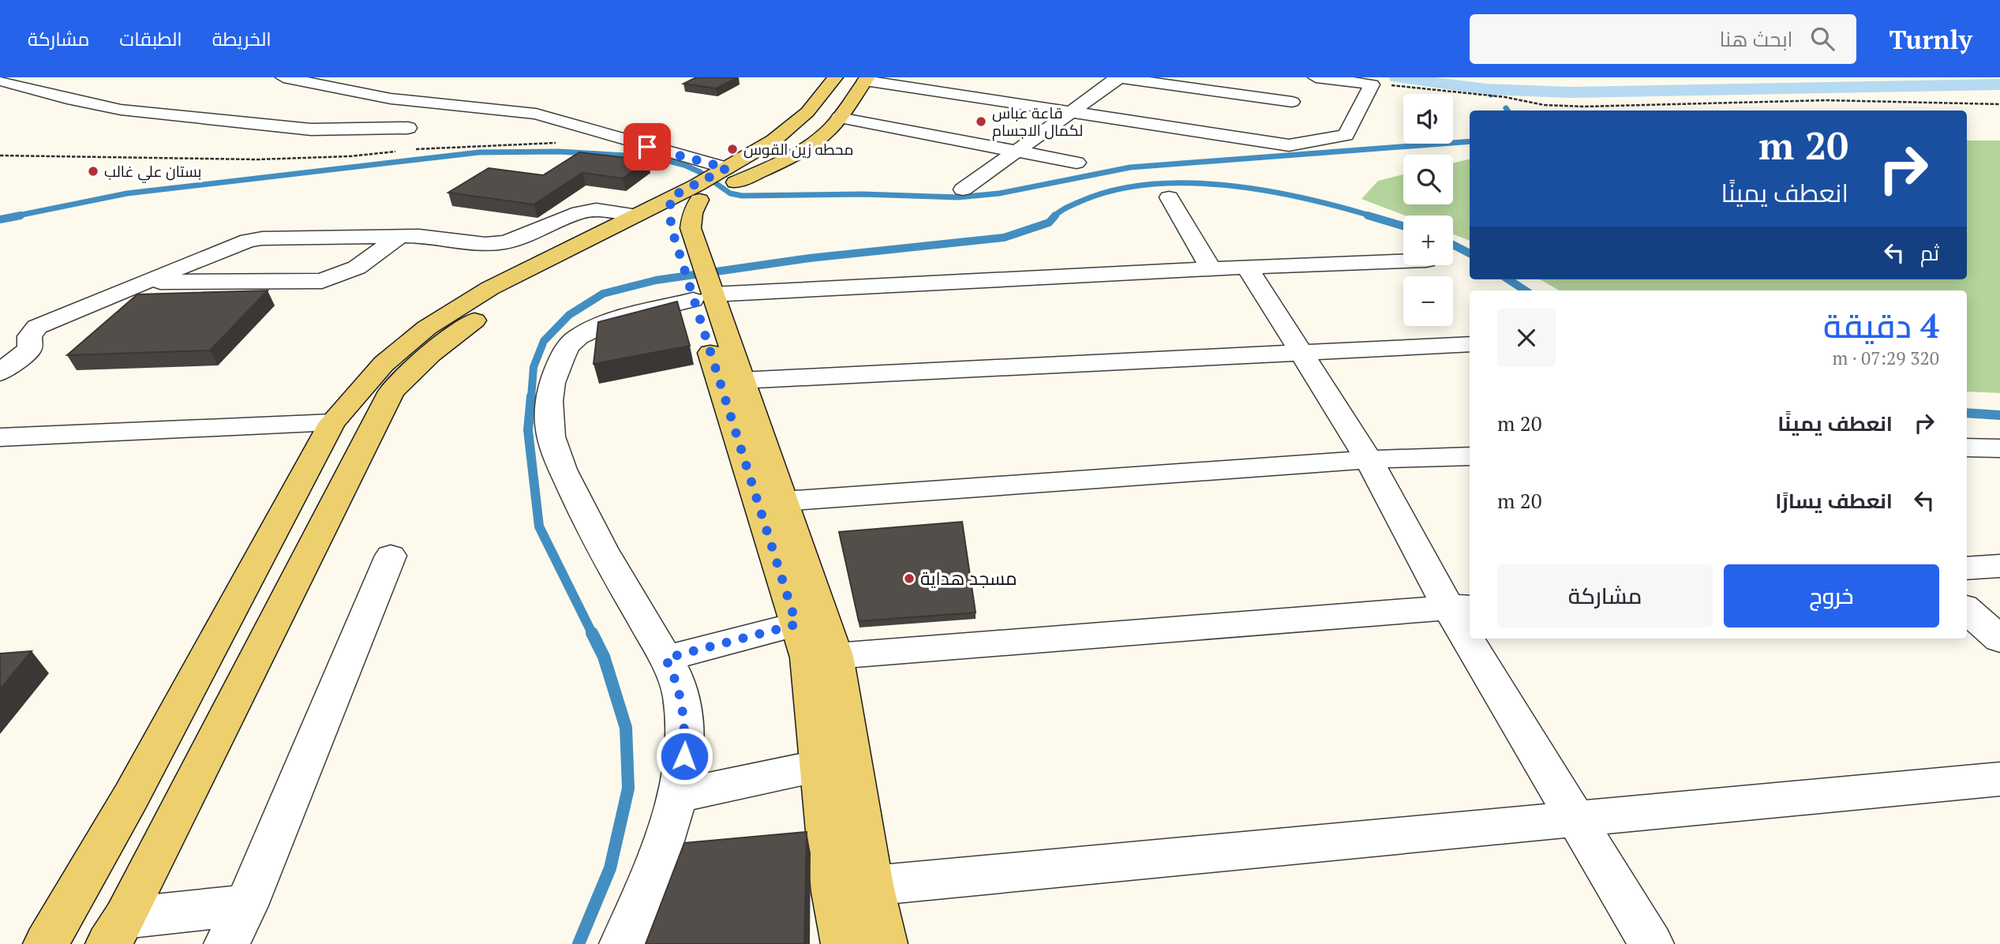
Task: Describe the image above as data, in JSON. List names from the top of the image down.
{
  "places": [
    "قاعة عباس لكمال الاجسام",
    "محطه زين القوس",
    "بستان علي غالب",
    "مسجد هداية"
  ],
  "page": {
    "header": "Turnly",
    "search": "ابحث هنا",
    "nav": ["الخريطة", "الطبقات", "مشاركة"],
    "map_buttons": ["+", "−"],
    "turn": ["20 m", "انعطف يمينًا"],
    "then": "ثم",
    "heading": ["4 دقيقة", "320 m · 07:29"],
    "list": [
      {
        "name": "انعطف يمينًا",
        "value": "20 m"
      },
      {
        "name": "انعطف يسارًا",
        "value": "20 m"
      }
    ],
    "buttons": ["خروج", "مشاركة"]
  }
}
